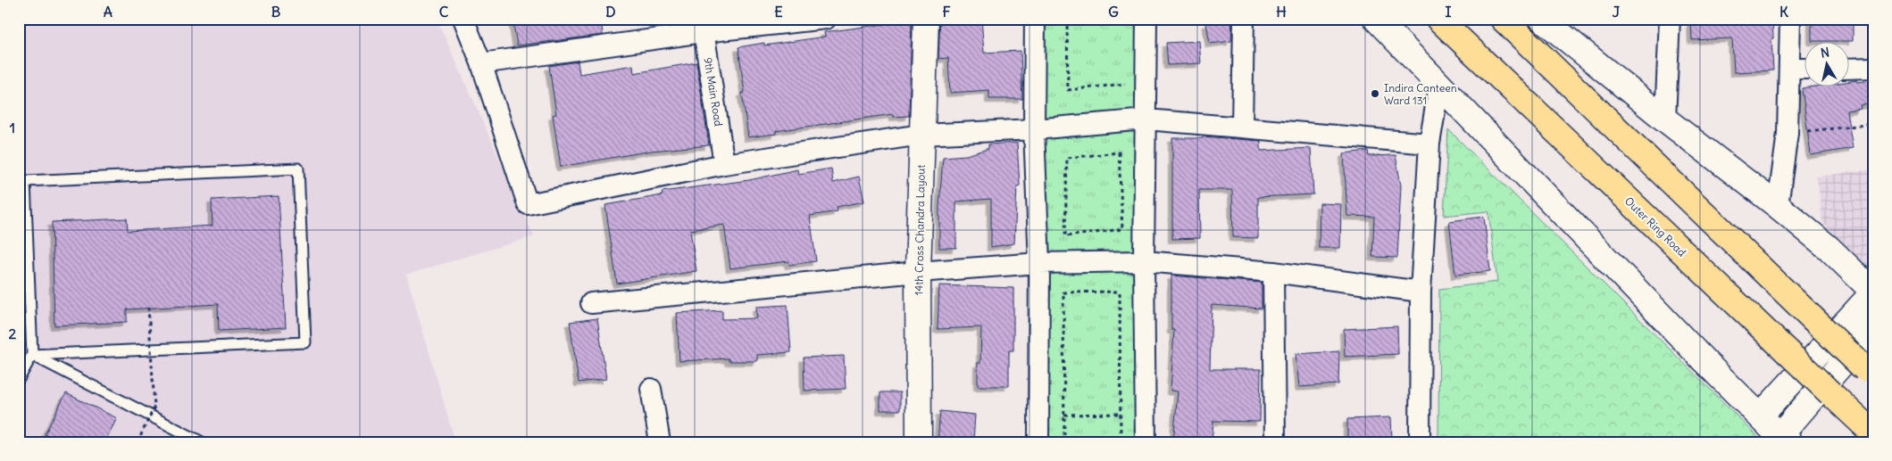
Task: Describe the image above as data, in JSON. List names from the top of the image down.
{
  "streets": {
    "highway": ["Outer Ring Road"],
    "street": ["9th Main Road", "14th Cross Chandra Layout"]
  },
  "places": ["Indira Canteen Ward 131"],
  "north": "top",
  "grid": {
    "columns": [
      "A",
      "B",
      "C",
      "D",
      "E",
      "F",
      "G",
      "H",
      "I",
      "J",
      "K"
    ],
    "rows": ["1", "2"]
  }
}
